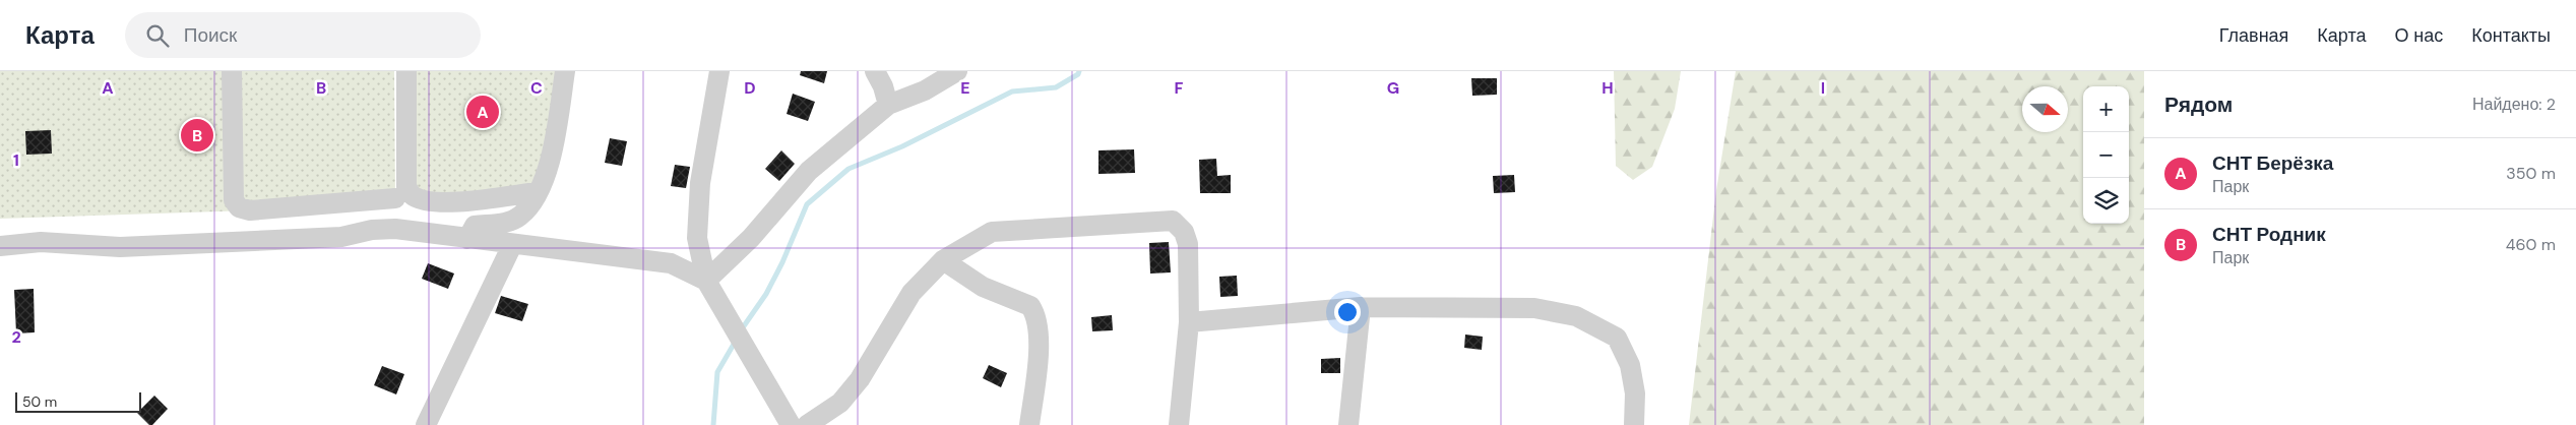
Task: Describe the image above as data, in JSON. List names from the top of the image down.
{
  "scale_bar": "50 m",
  "north": "right",
  "page": {
    "header": "Карта",
    "search": "Поиск",
    "nav": [
      "Главная",
      "Карта",
      "О нас",
      "Контакты"
    ],
    "heading": ["Рядом", "Найдено: 2"],
    "map_buttons": ["+", "−"],
    "pins": ["A", "B"],
    "list": [
      {
        "mark": "A",
        "name": "СНТ Берёзка",
        "note": "Парк",
        "value": "350 m"
      },
      {
        "mark": "B",
        "name": "СНТ Родник",
        "note": "Парк",
        "value": "460 m"
      }
    ],
    "scale": "50 m"
  },
  "grid": {
    "columns": [
      "A",
      "B",
      "C",
      "D",
      "E",
      "F",
      "G",
      "H",
      "I"
    ],
    "rows": ["1", "2"]
  }
}
